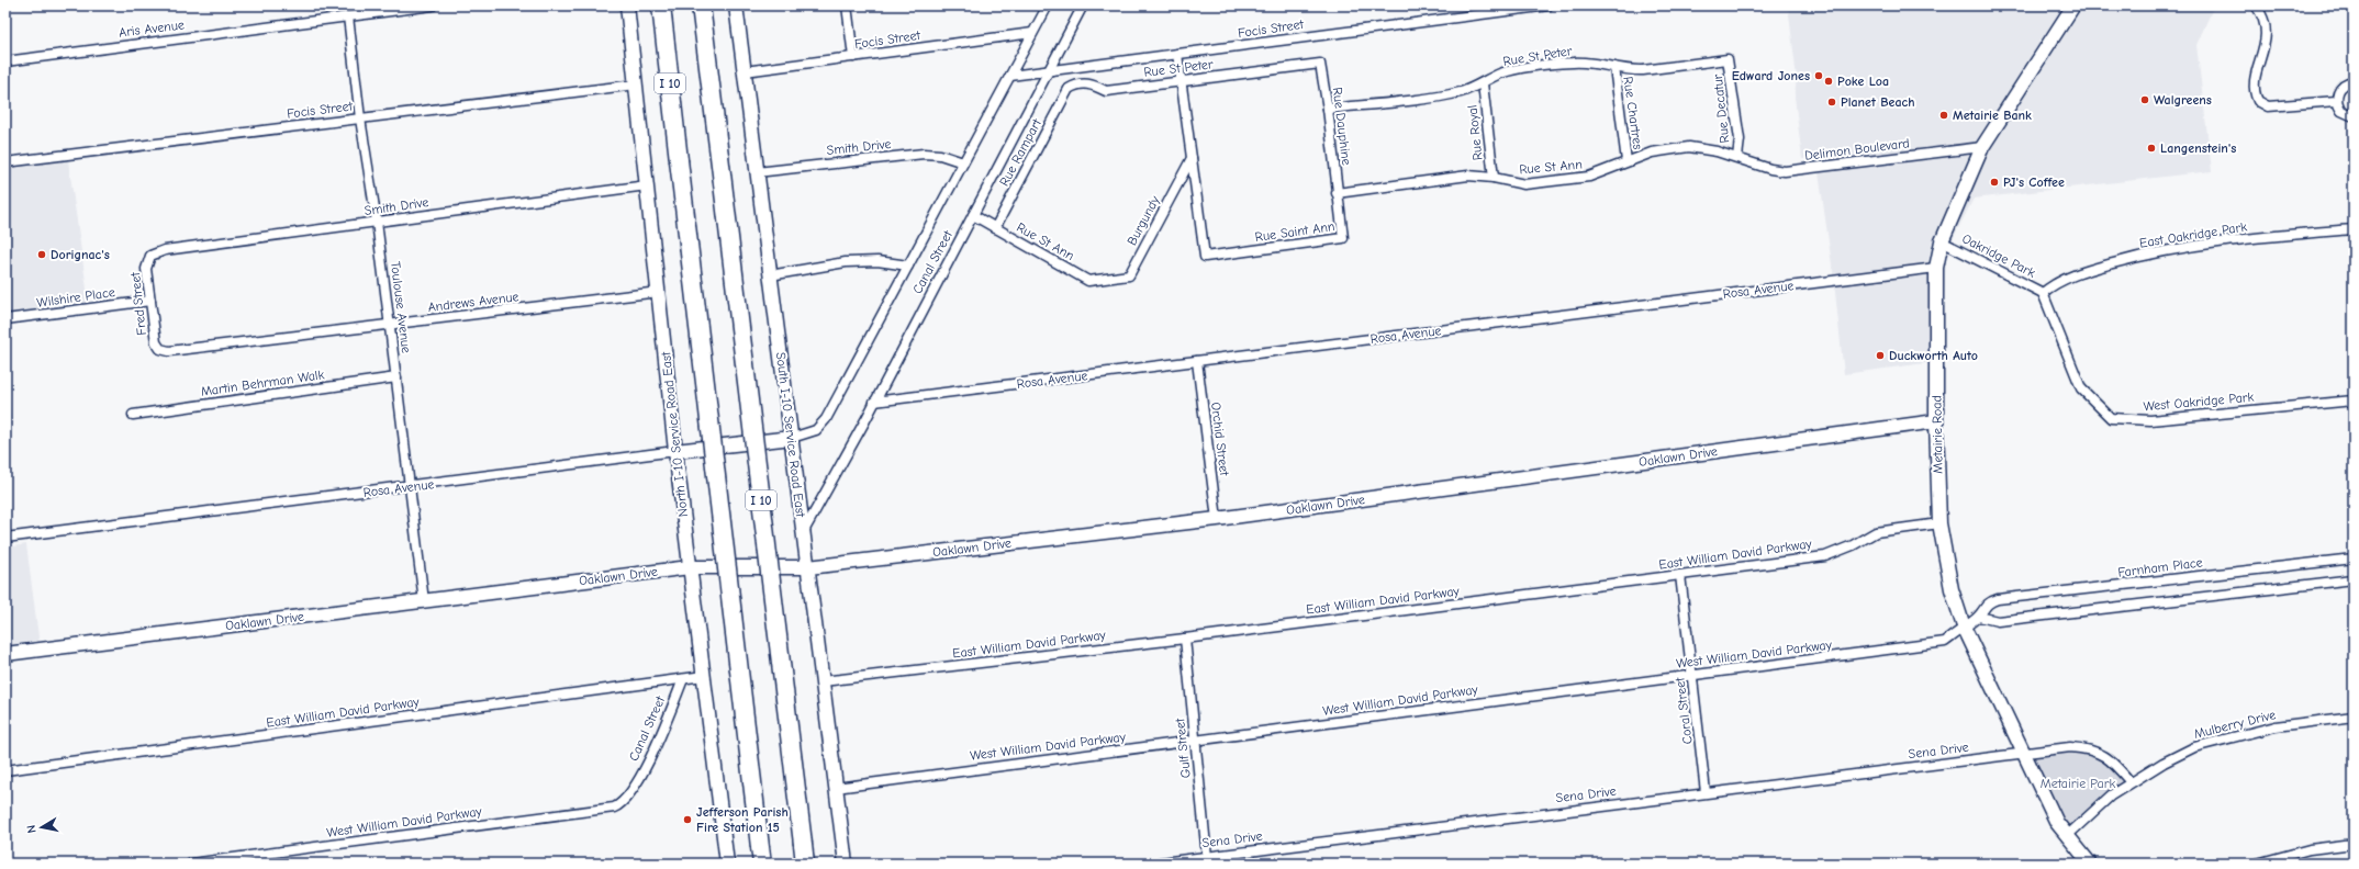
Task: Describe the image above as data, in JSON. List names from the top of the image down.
{
  "streets": {
    "highway": ["I 10"],
    "street": [
      "Aris Avenue",
      "Focis Street",
      "Rue St Peter",
      "Rue Decatur",
      "Rue Chartres",
      "Rue Dauphine",
      "Rue Royal",
      "Smith Drive",
      "Delimon Boulevard",
      "Rue Rampart",
      "Rue St Ann",
      "Burgundy",
      "Rue Saint Ann",
      "East Oakridge Park",
      "Oakridge Park",
      "Canal Street",
      "Rosa Avenue",
      "Wilshire Place",
      "Andrews Avenue",
      "Fred Street",
      "Toulouse Avenue",
      "Martin Behrman Walk",
      "West Oakridge Park",
      "North I-10 Service Road East",
      "South I-10 Service Road East",
      "Metairie Road",
      "Orchid Street",
      "Oaklawn Drive",
      "East William David Parkway",
      "Farnham Place",
      "West William David Parkway",
      "Coral Street",
      "Mulberry Drive",
      "Gulf Street",
      "Sena Drive"
    ]
  },
  "crossings": [
    ["Aris Avenue", "Toulouse Avenue"],
    ["Focis Street", "Canal Street"],
    ["Focis Street", "Toulouse Avenue"],
    ["Focis Street", "North I-10 Service Road East"],
    ["Focis Street", "South I-10 Service Road East"],
    ["Rue St Peter", "Rue Decatur"],
    ["Rue St Peter", "Rue Chartres"],
    ["Rue St Peter", "Rue Dauphine"],
    ["Rue St Peter", "Rue Royal"],
    ["Rue St Peter", "Rue Rampart"],
    ["Rue Decatur", "Delimon Boulevard"],
    ["Rue Decatur", "Rue St Ann"],
    ["Rue Chartres", "Rue St Ann"],
    ["Rue Dauphine", "Rue St Ann"],
    ["Rue Dauphine", "Rue Saint Ann"],
    ["Rue Royal", "Rue St Ann"],
    ["Smith Drive", "Canal Street"],
    ["Smith Drive", "Fred Street"],
    ["Smith Drive", "Toulouse Avenue"],
    ["Smith Drive", "North I-10 Service Road East"],
    ["Smith Drive", "South I-10 Service Road East"],
    ["Delimon Boulevard", "Rue St Ann"],
    ["Delimon Boulevard", "Metairie Road"],
    ["Rue Rampart", "Rue St Ann"],
    ["Rue St Ann", "Burgundy"],
    ["Rue St Ann", "Rue Saint Ann"],
    ["Rue St Ann", "Canal Street"],
    ["Burgundy", "Rue Saint Ann"],
    ["East Oakridge Park", "Oakridge Park"],
    ["East Oakridge Park", "West Oakridge Park"],
    ["Oakridge Park", "West Oakridge Park"],
    ["Oakridge Park", "Metairie Road"],
    ["Canal Street", "Rosa Avenue"],
    ["Canal Street", "South I-10 Service Road East"],
    ["Canal Street", "East William David Parkway"],
    ["Canal Street", "West William David Parkway"],
    ["Rosa Avenue", "Toulouse Avenue"],
    ["Rosa Avenue", "North I-10 Service Road East"],
    ["Rosa Avenue", "South I-10 Service Road East"],
    ["Rosa Avenue", "Metairie Road"],
    ["Rosa Avenue", "Orchid Street"],
    ["Wilshire Place", "Fred Street"],
    ["Andrews Avenue", "Fred Street"],
    ["Andrews Avenue", "Toulouse Avenue"],
    ["Andrews Avenue", "North I-10 Service Road East"],
    ["Toulouse Avenue", "Martin Behrman Walk"],
    ["Toulouse Avenue", "Oaklawn Drive"],
    ["North I-10 Service Road East", "Oaklawn Drive"],
    ["South I-10 Service Road East", "Oaklawn Drive"],
    ["South I-10 Service Road East", "East William David Parkway"],
    ["South I-10 Service Road East", "West William David Parkway"],
    ["Metairie Road", "Oaklawn Drive"],
    ["Metairie Road", "East William David Parkway"],
    ["Metairie Road", "Farnham Place"],
    ["Metairie Road", "West William David Parkway"],
    ["Metairie Road", "Mulberry Drive"],
    ["Metairie Road", "Sena Drive"],
    ["Orchid Street", "Oaklawn Drive"],
    ["East William David Parkway", "Coral Street"],
    ["East William David Parkway", "Gulf Street"],
    ["Farnham Place", "West William David Parkway"],
    ["West William David Parkway", "Coral Street"],
    ["West William David Parkway", "Gulf Street"],
    ["Coral Street", "Sena Drive"],
    ["Gulf Street", "Sena Drive"]
  ],
  "parks": ["Metairie Park"],
  "places": [
    "Edward Jones",
    "Poke Loa",
    "Walgreens",
    "Planet Beach",
    "Metairie Bank",
    "Langenstein's",
    "PJ's Coffee",
    "Dorignac's",
    "Duckworth Auto",
    "Jefferson Parish Fire Station 15"
  ],
  "north": "left"
}
